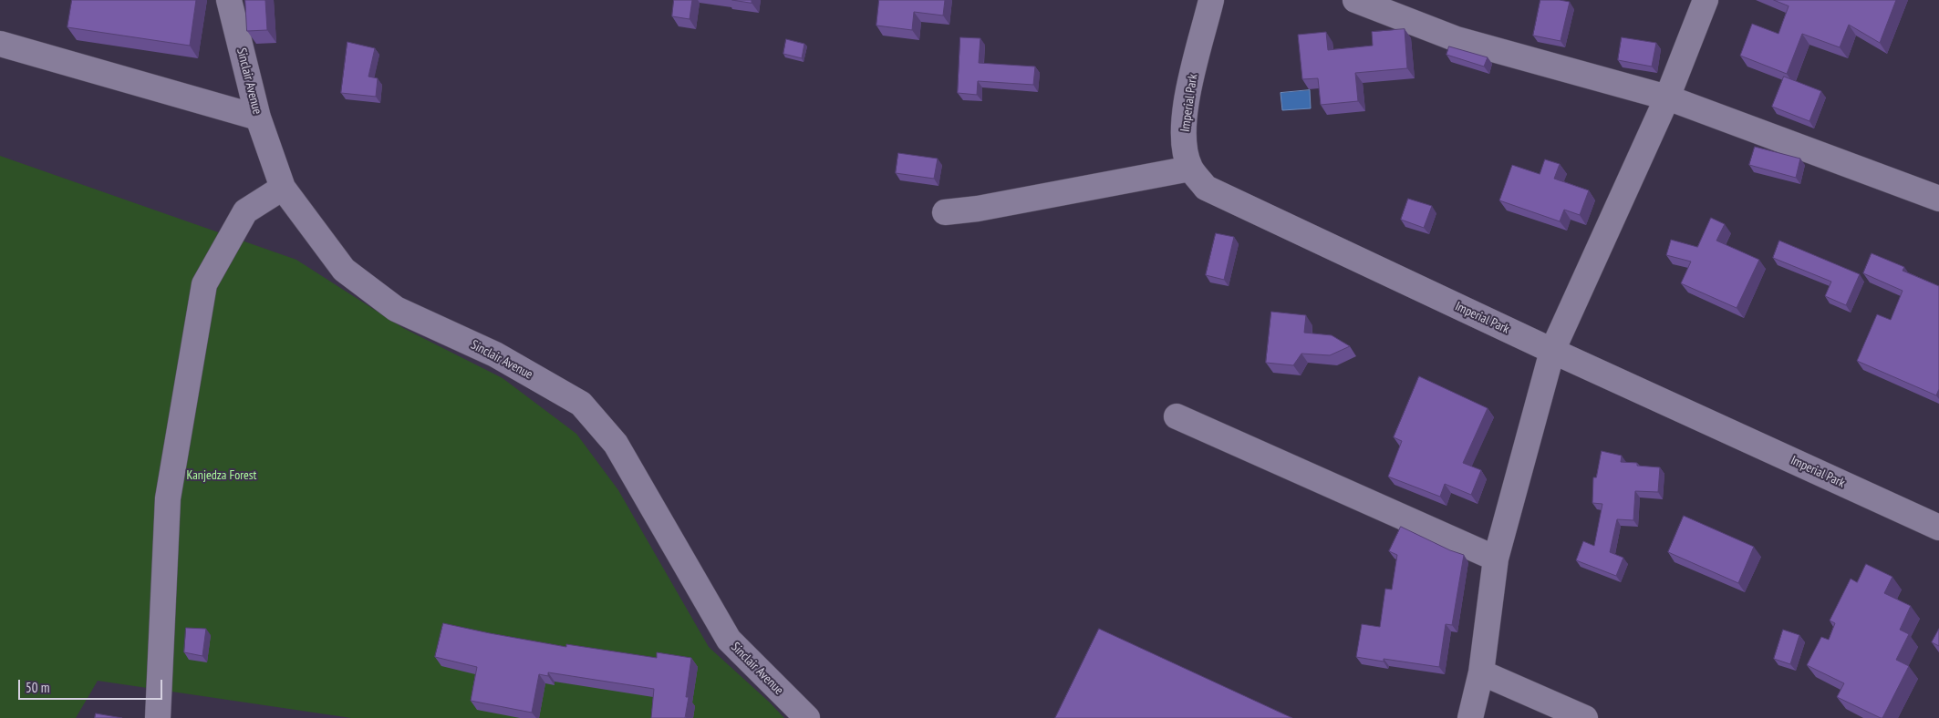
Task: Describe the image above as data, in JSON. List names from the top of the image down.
{
  "streets": {
    "street": ["Sinclair Avenue", "Imperial Park"]
  },
  "parks": ["Kanjedza Forest"],
  "scale_bar": "50 m"
}
